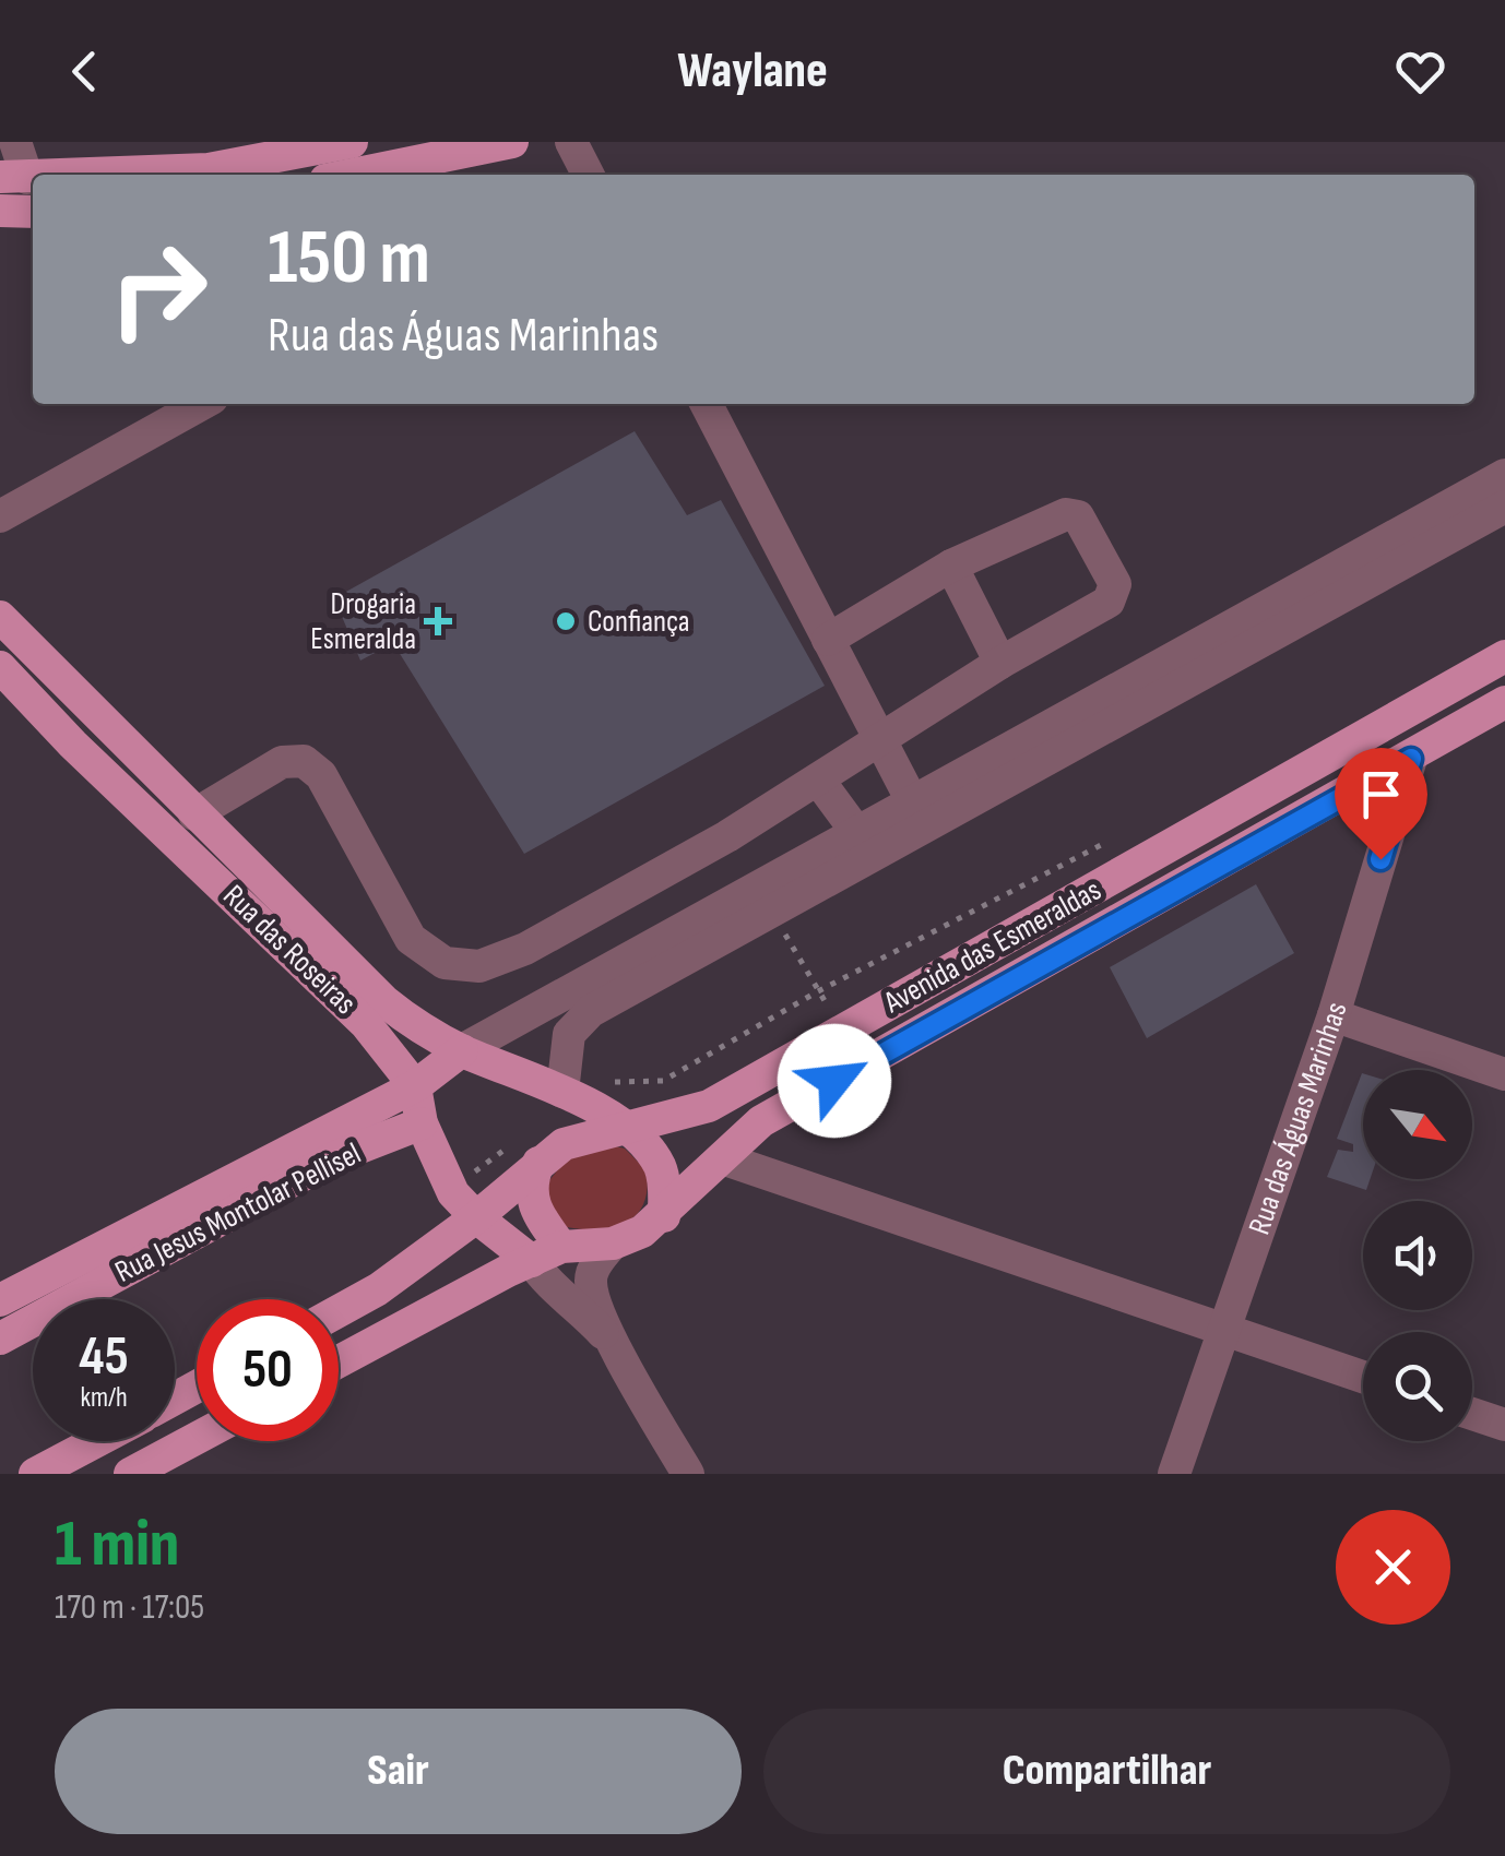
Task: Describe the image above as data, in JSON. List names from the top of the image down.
{
  "streets": {
    "main road": ["Avenida das Esmeraldas", "Rua das Roseiras", "Rua Jesus Montolar Pellisel"],
    "street": ["Rua das Águas Marinhas"]
  },
  "crossings": [
    ["Avenida das Esmeraldas", "Rua das Roseiras"],
    ["Avenida das Esmeraldas", "Rua das Águas Marinhas"],
    ["Rua das Roseiras", "Rua Jesus Montolar Pellisel"]
  ],
  "places": {
    "health": ["Drogaria Esmeralda"],
    "other": ["Confiança"]
  },
  "north": "bottom right",
  "page": {
    "header": "Waylane",
    "turn": ["150 m", "Rua das Águas Marinhas"],
    "speed": "45 km/h",
    "limit": "50",
    "heading": ["1 min", "170 m · 17:05"],
    "buttons": ["Sair", "Compartilhar"]
  }
}
